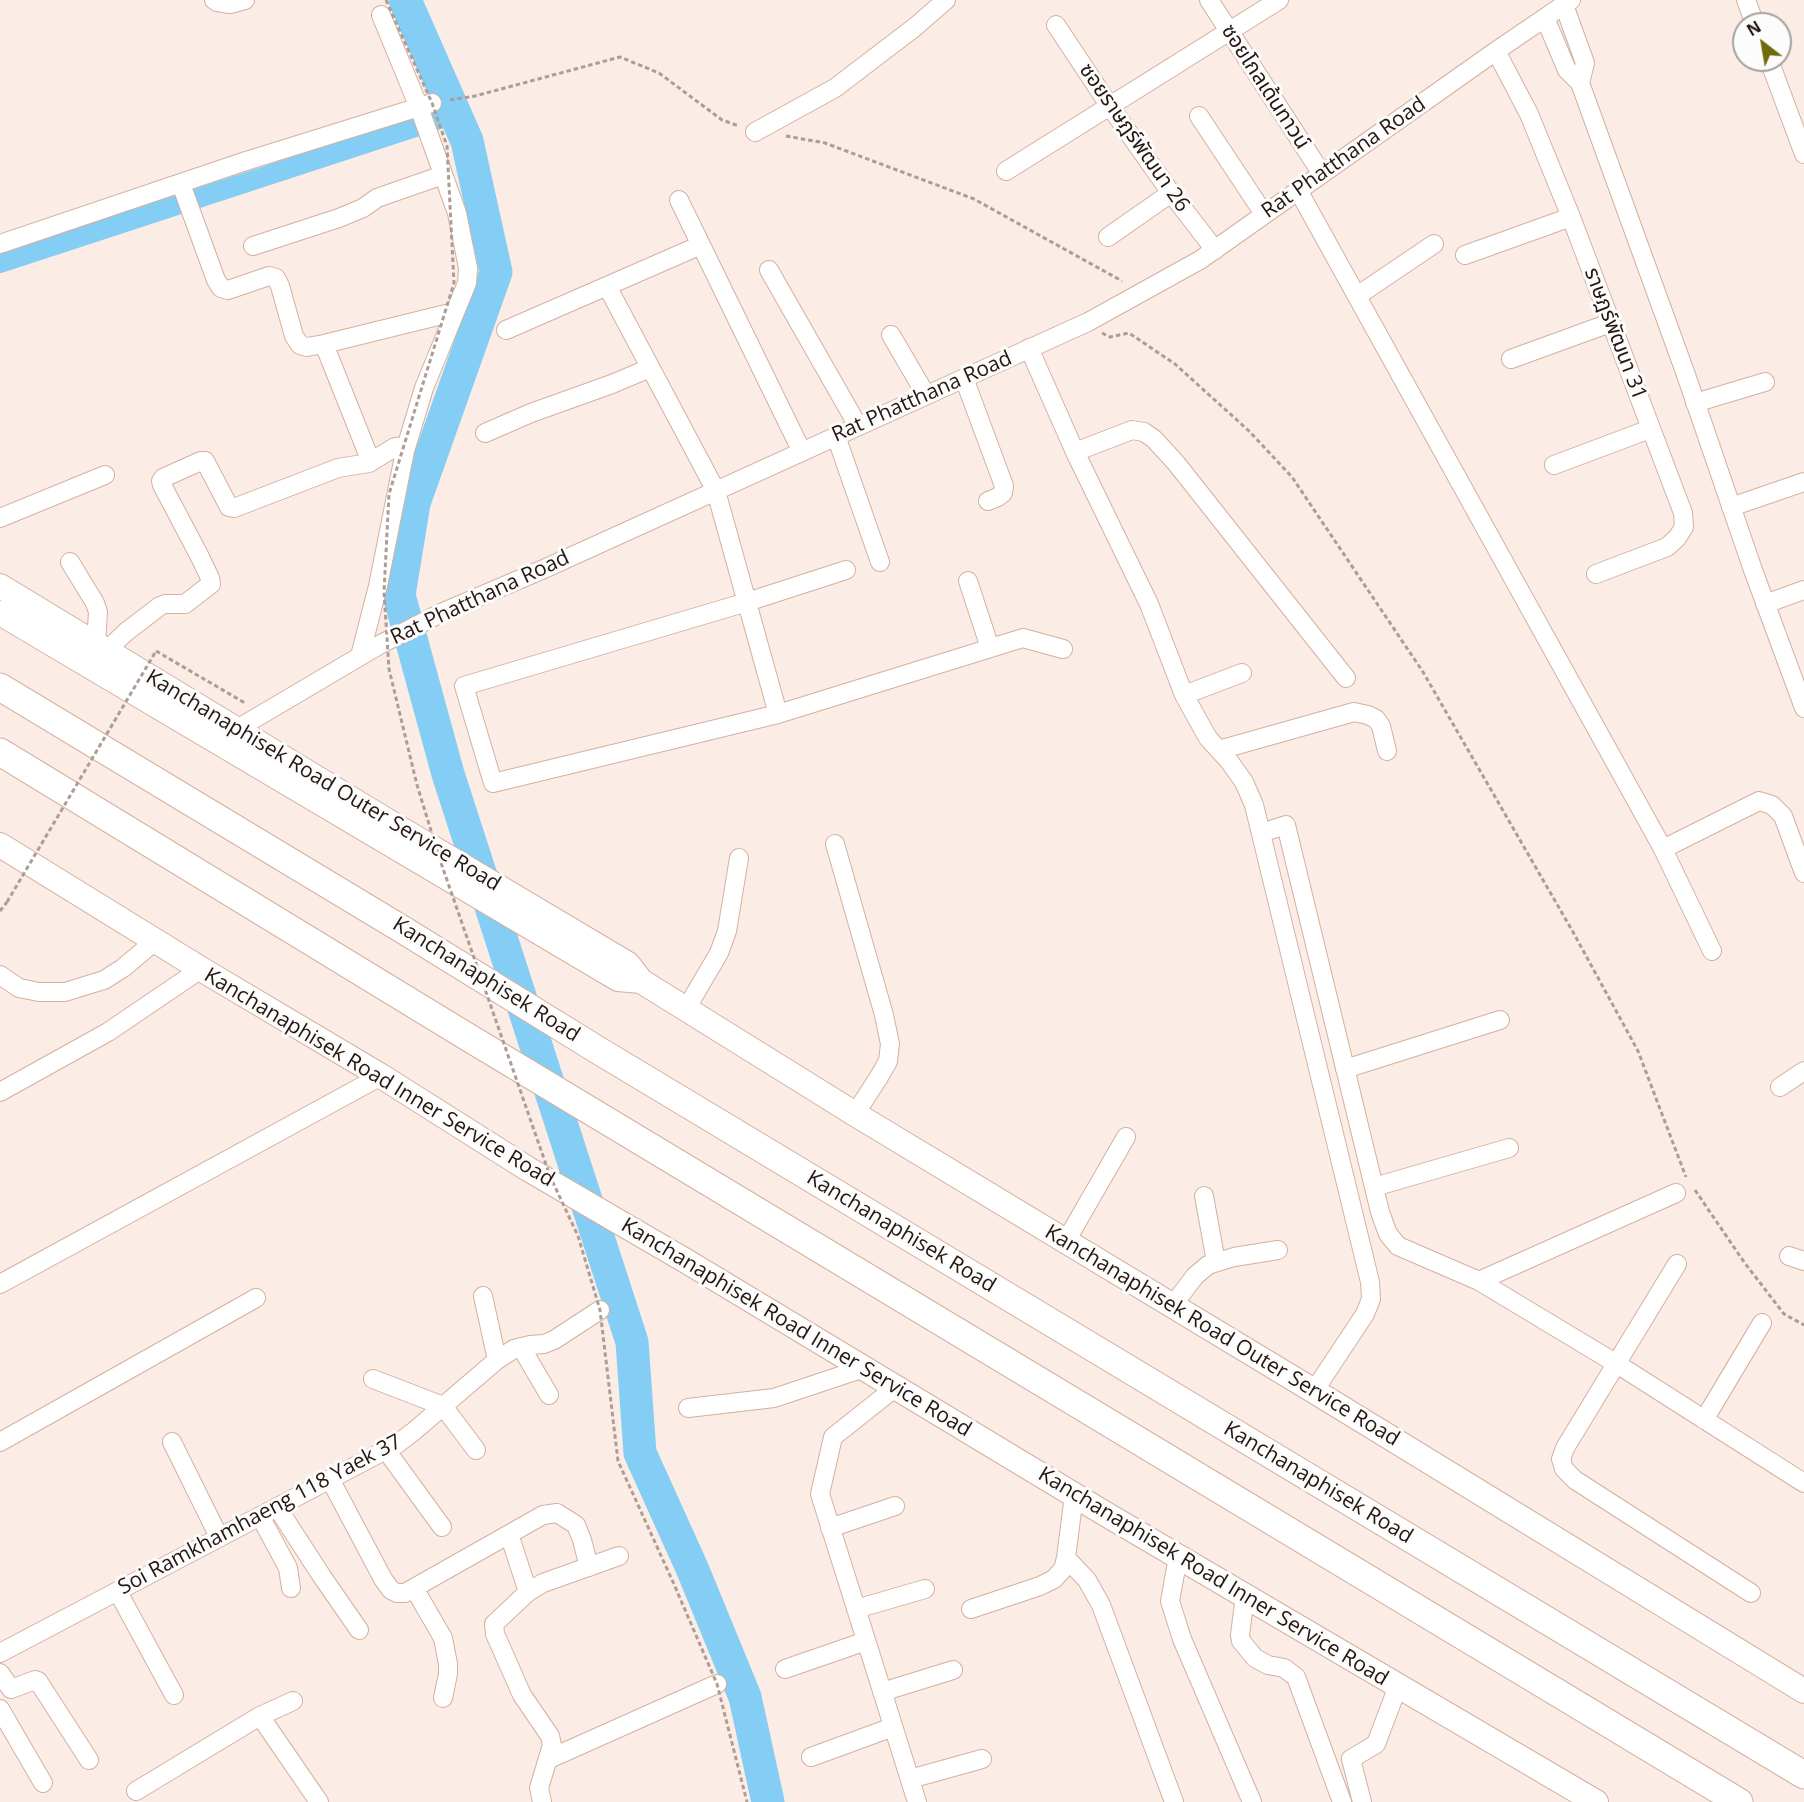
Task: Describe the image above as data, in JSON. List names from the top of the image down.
{
  "streets": {
    "highway": ["Kanchanaphisek Road"],
    "main road": ["Kanchanaphisek Road Outer Service Road", "Kanchanaphisek Road Inner Service Road"],
    "street": [
      "ซอยโกลเด้นทาวน์",
      "ซอยราษฎร์พัฒนา 26",
      "Rat Phatthana Road",
      "ราษฎร์พัฒนา 31",
      "Soi Ramkhamhaeng 118 Yaek 37"
    ]
  },
  "crossings": [
    ["ซอยโกลเด้นทาวน์", "Rat Phatthana Road"],
    ["ซอยราษฎร์พัฒนา 26", "Rat Phatthana Road"],
    ["Rat Phatthana Road", "ราษฎร์พัฒนา 31"],
    ["Rat Phatthana Road", "Kanchanaphisek Road Outer Service Road"]
  ],
  "north": "top left"
}
